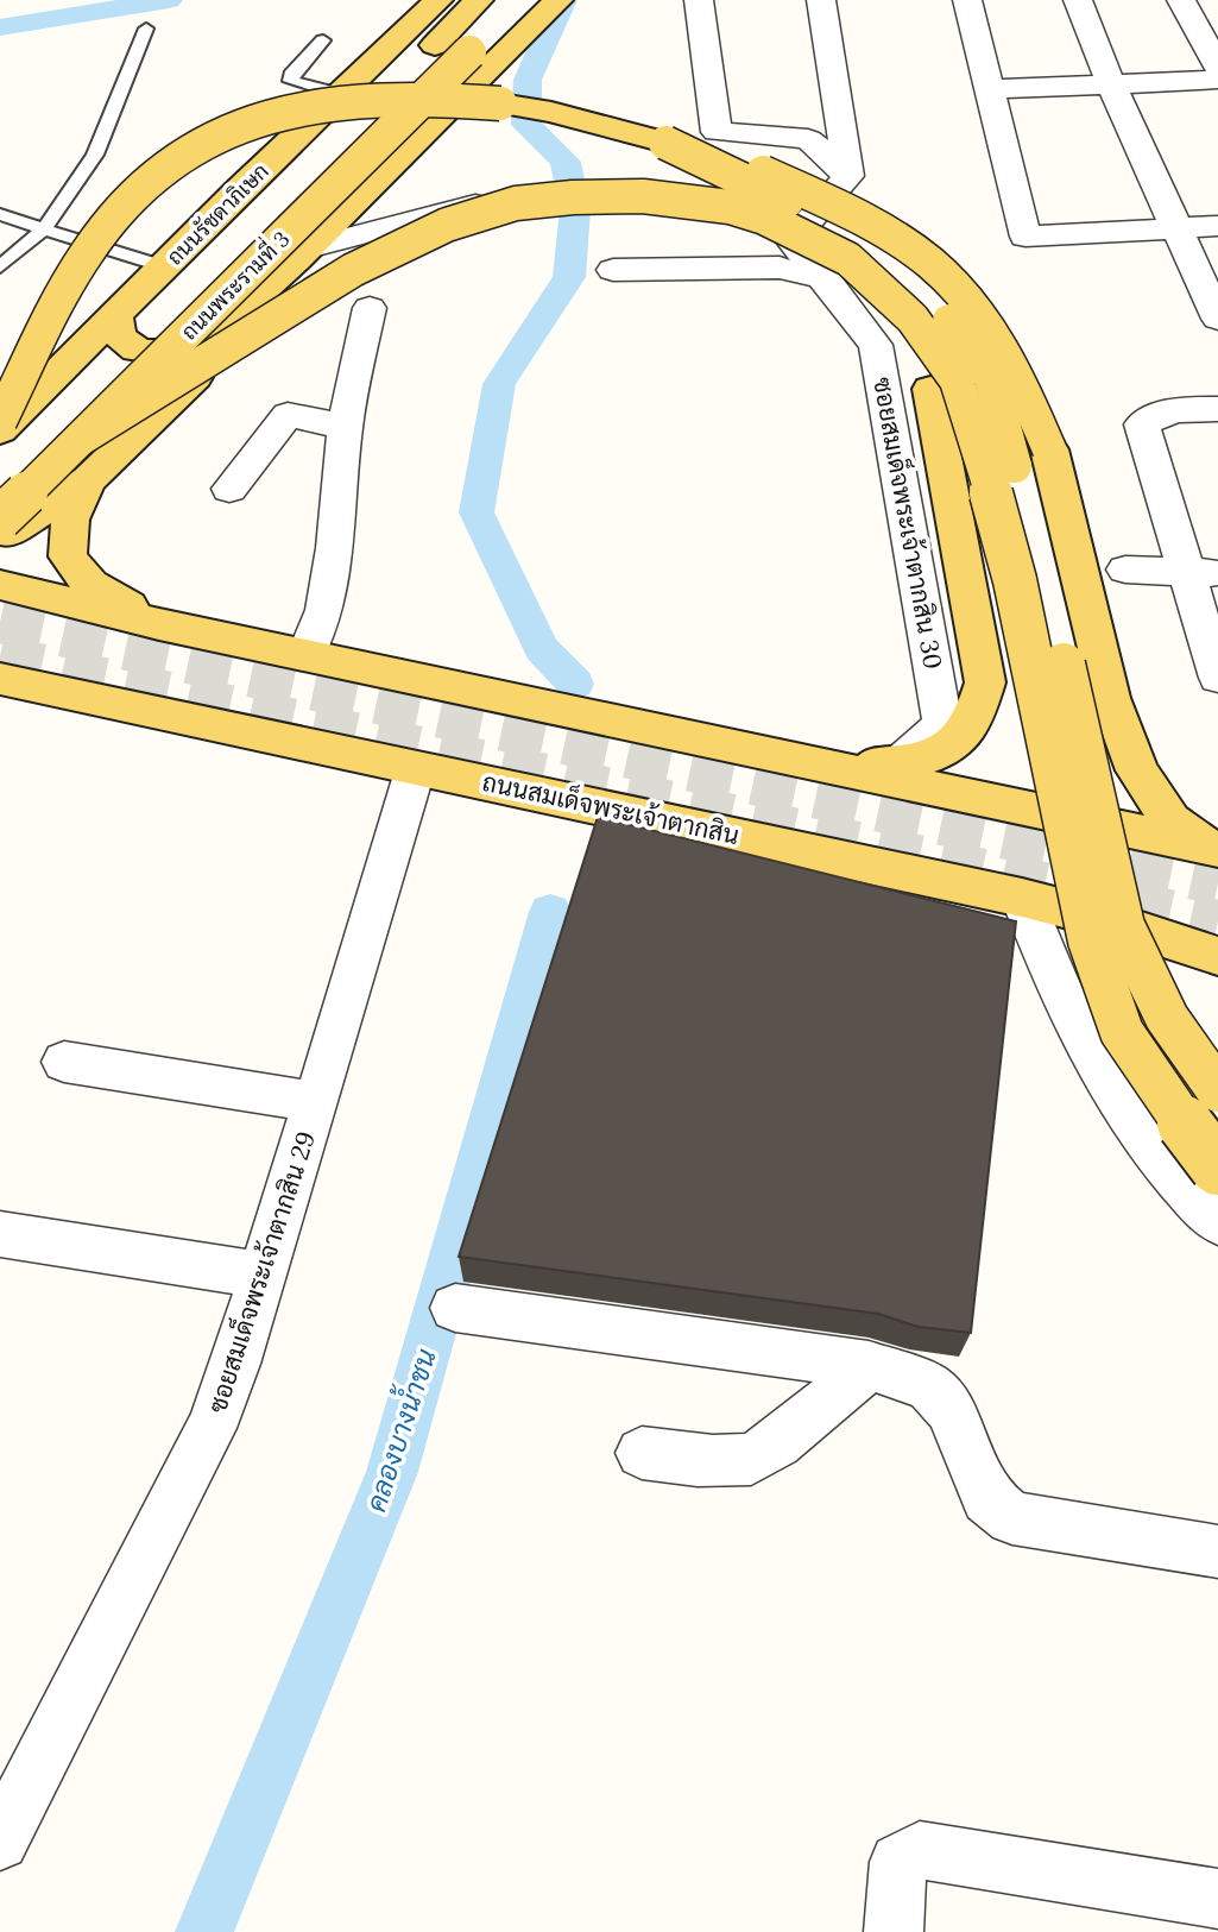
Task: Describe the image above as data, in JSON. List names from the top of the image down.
{
  "streets": {
    "main road": ["ถนนรัชดาภิเษก", "ถนนพระรามที่ 3", "ถนนสมเด็จพระเจ้าตากสิน"],
    "street": ["ซอยสมเด็จพระเจ้าตากสิน 30", "ซอยสมเด็จพระเจ้าตากสิน 29"]
  },
  "crossings": [
    ["ถนนสมเด็จพระเจ้าตากสิน", "ซอยสมเด็จพระเจ้าตากสิน 29"]
  ],
  "water": ["คลองบางน้ำชน"]
}
